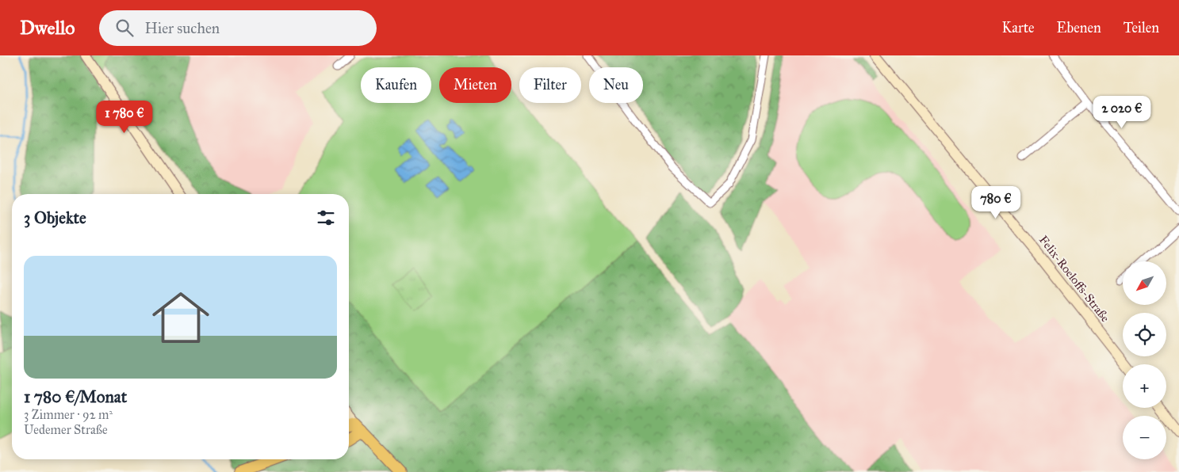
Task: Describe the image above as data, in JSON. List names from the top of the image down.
{
  "streets": {
    "street": ["Felix-Roeloffs-Straße"]
  },
  "north": "bottom left",
  "page": {
    "header": "Dwello",
    "search": "Hier suchen",
    "nav": ["Karte", "Ebenen", "Teilen"],
    "chip": [
      "Kaufen",
      "Mieten",
      "Filter",
      "Neu"
    ],
    "price": ["2 020 €", "1 780 €", "780 €"],
    "heading": "3 Objekte",
    "list": [
      {
        "name": "1 780 €/Monat",
        "note": "3 Zimmer · 92 m² · Uedemer Straße"
      }
    ],
    "map_buttons": ["+", "−"]
  }
}
